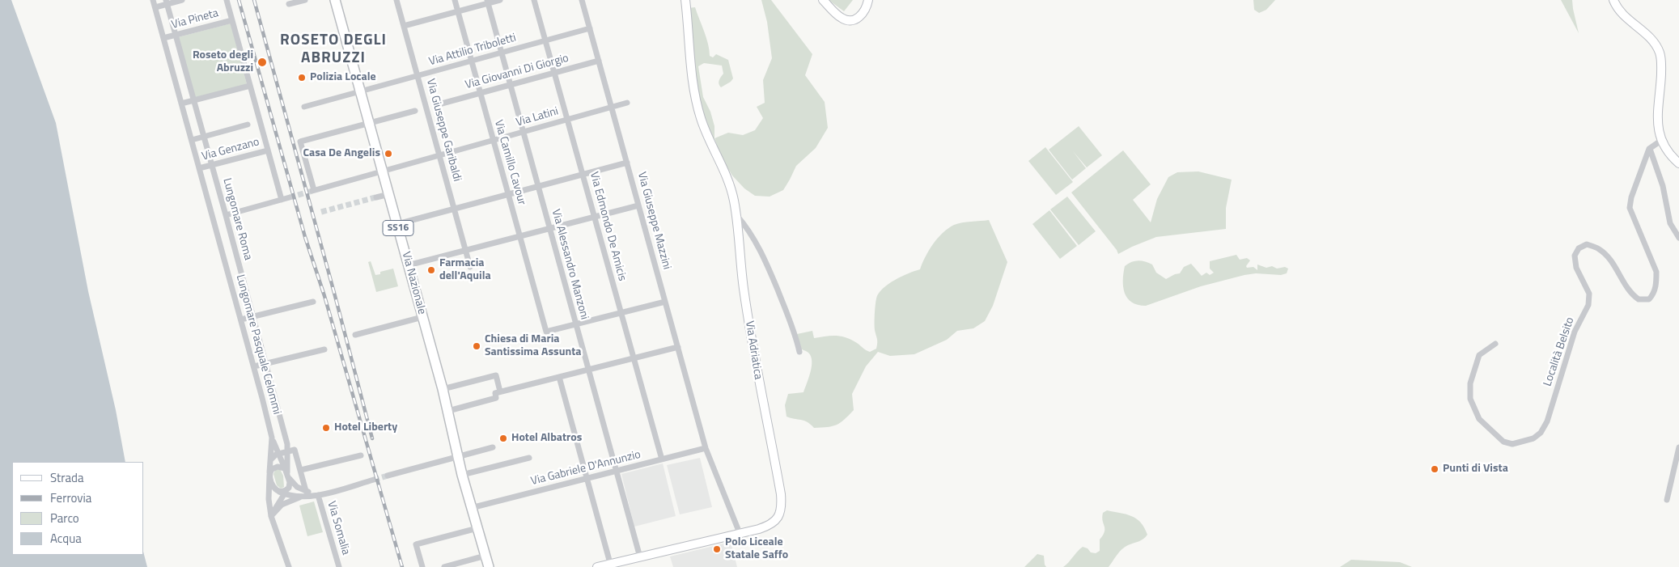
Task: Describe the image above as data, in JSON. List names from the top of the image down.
{
  "streets": {
    "main road": ["SS16", "Via Nazionale", "Via Adriatica"],
    "street": [
      "Via Pineta",
      "Via Attilio Triboletti",
      "Via Giovanni Di Giorgio",
      "Via Latini",
      "Via Giuseppe Garibaldi",
      "Via Genzano",
      "Via Camillo Cavour",
      "Lungomare Roma",
      "Via Giuseppe Mazzini",
      "Via Edmondo De Amicis",
      "Via Alessandro Manzoni",
      "Lungomare Pasquale Celommi",
      "Località Belsito",
      "Via Gabriele D'Annunzio",
      "Via Somalia"
    ]
  },
  "crossings": [
    ["Via Pineta", "Lungomare Roma"],
    ["Via Pineta", "Lungomare Pasquale Celommi"],
    ["Via Attilio Triboletti", "Via Giuseppe Garibaldi"],
    ["Via Attilio Triboletti", "Via Camillo Cavour"],
    ["Via Attilio Triboletti", "Via Giuseppe Mazzini"],
    ["Via Attilio Triboletti", "Via Edmondo De Amicis"],
    ["Via Attilio Triboletti", "Via Alessandro Manzoni"],
    ["Via Attilio Triboletti", "Via Nazionale"],
    ["Via Giovanni Di Giorgio", "Via Camillo Cavour"],
    ["Via Giovanni Di Giorgio", "Via Giuseppe Mazzini"],
    ["Via Giovanni Di Giorgio", "Via Edmondo De Amicis"],
    ["Via Giovanni Di Giorgio", "Via Alessandro Manzoni"],
    ["Via Latini", "Via Giuseppe Garibaldi"],
    ["Via Latini", "Via Camillo Cavour"],
    ["Via Latini", "Via Giuseppe Mazzini"],
    ["Via Latini", "Via Edmondo De Amicis"],
    ["Via Latini", "Via Alessandro Manzoni"],
    ["Via Latini", "Via Nazionale"],
    ["Via Genzano", "Lungomare Roma"],
    ["Via Genzano", "Lungomare Pasquale Celommi"],
    ["Via Camillo Cavour", "Via Alessandro Manzoni"],
    ["Via Giuseppe Mazzini", "Via Adriatica"],
    ["Via Giuseppe Mazzini", "Via Gabriele D'Annunzio"],
    ["Via Edmondo De Amicis", "Via Gabriele D'Annunzio"],
    ["Via Alessandro Manzoni", "Via Adriatica"],
    ["Via Alessandro Manzoni", "Via Gabriele D'Annunzio"],
    ["Via Nazionale", "Via Gabriele D'Annunzio"]
  ],
  "districts": ["ROSETO DEGLI ABRUZZI"],
  "places": [
    "Roseto degli Abruzzi",
    "Polizia Locale",
    "Casa De Angelis",
    "Farmacia dell'Aquila",
    "Chiesa di Maria Santissima Assunta",
    "Hotel Liberty",
    "Hotel Albatros",
    "Punti di Vista",
    "Polo Liceale Statale Saffo"
  ],
  "legend": [
    "Strada",
    "Ferrovia",
    "Parco",
    "Acqua"
  ]
}
